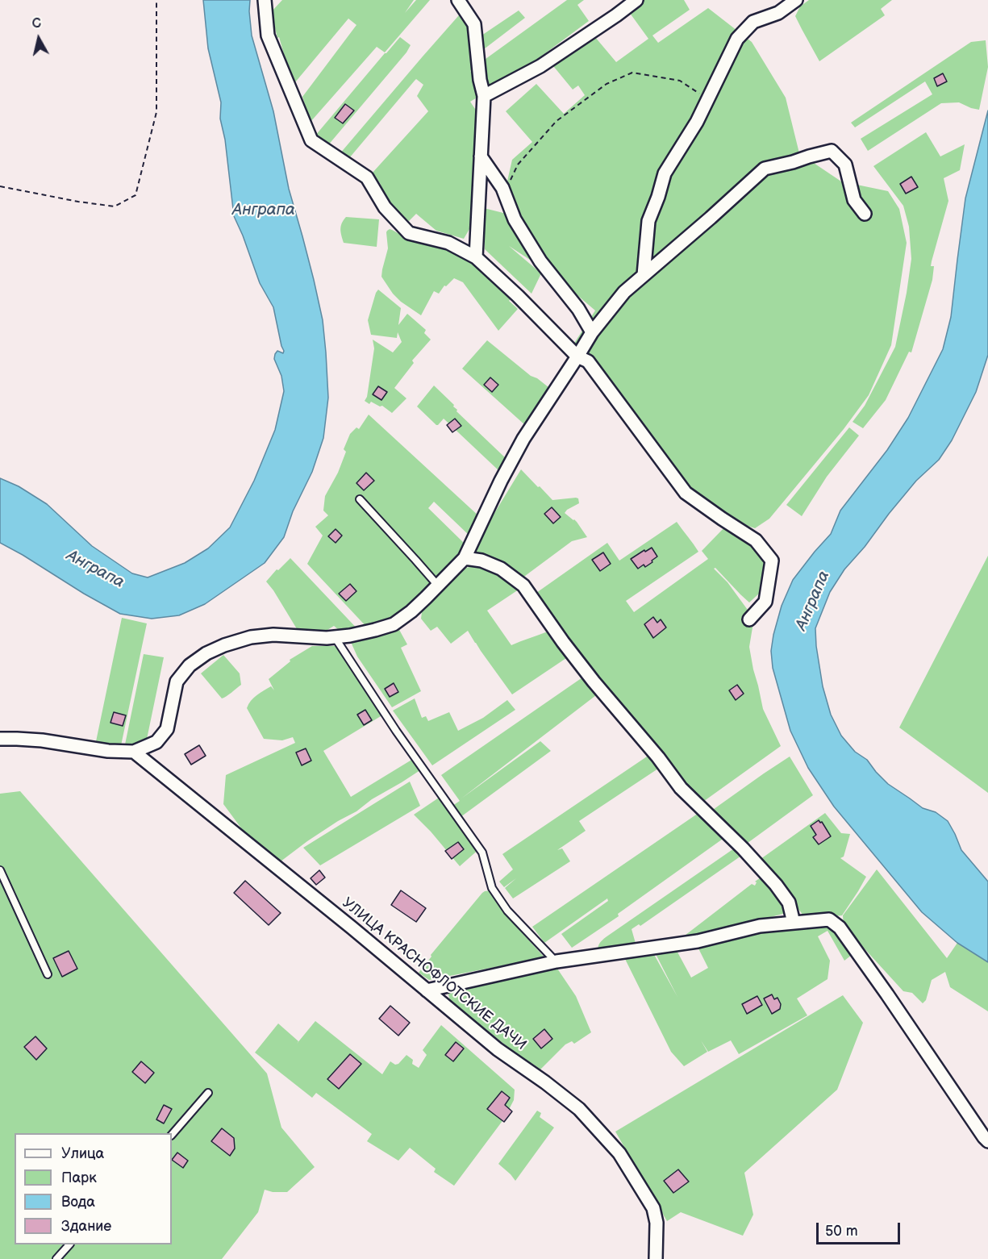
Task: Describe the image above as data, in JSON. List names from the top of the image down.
{
  "streets": {
    "street": ["УЛИЦА КРАСНОФЛОТСКИЕ ДАЧИ"]
  },
  "water": ["Анграпа"],
  "legend": [
    "Улица",
    "Парк",
    "Вода",
    "Здание"
  ],
  "scale_bar": "50 m",
  "north": "top"
}
